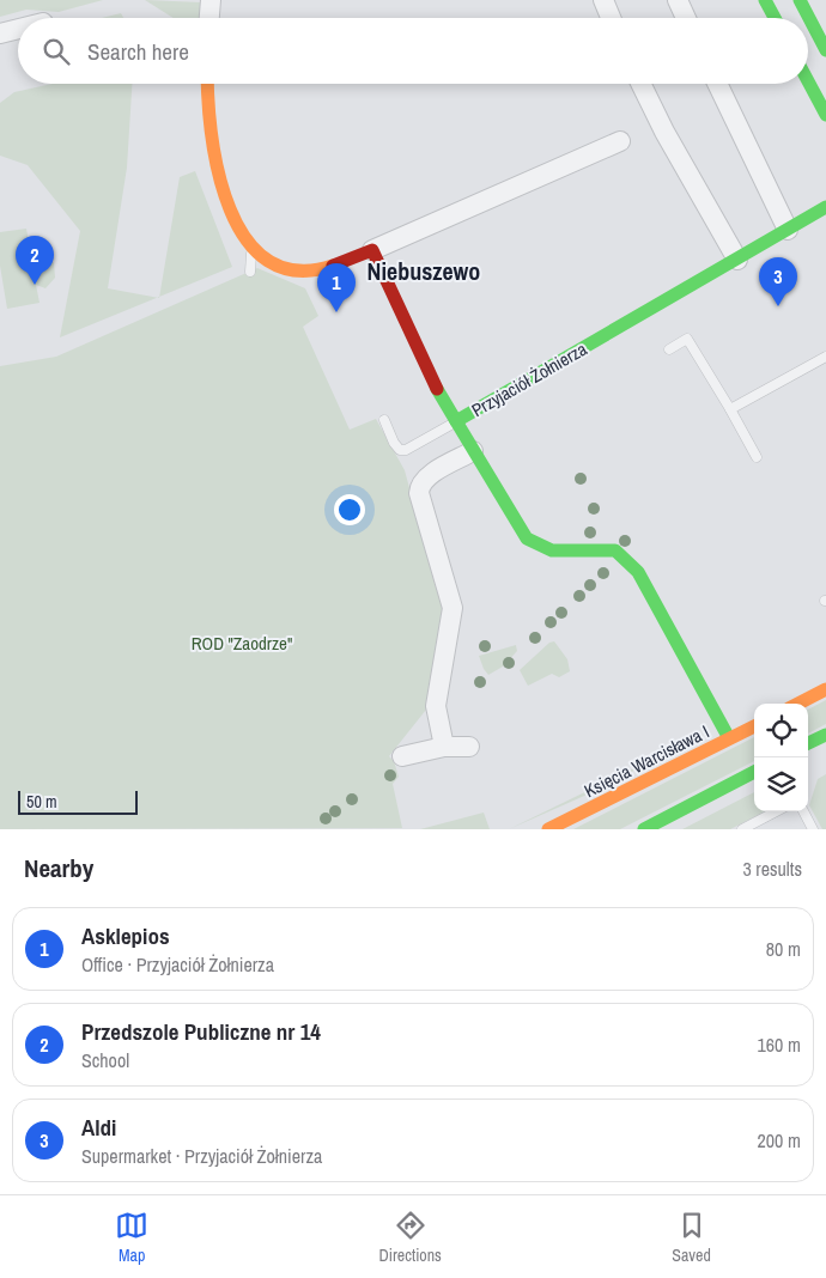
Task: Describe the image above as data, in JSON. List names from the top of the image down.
{
  "streets": {
    "street": ["Przyjaciół Żołnierza", "Księcia Warcisława I"]
  },
  "districts": ["Niebuszewo"],
  "parks": ["ROD \"Zaodrze\""],
  "scale_bar": "50 m",
  "page": {
    "search": "Search here",
    "pins": ["2", "3", "1"],
    "scale": "50 m",
    "heading": ["Nearby", "3 results"],
    "list": [
      {
        "mark": "1",
        "name": "Asklepios",
        "note": "Office · Przyjaciół Żołnierza",
        "value": "80 m"
      },
      {
        "mark": "2",
        "name": "Przedszole Publiczne nr 14",
        "note": "School",
        "value": "160 m"
      },
      {
        "mark": "3",
        "name": "Aldi",
        "note": "Supermarket · Przyjaciół Żołnierza",
        "value": "200 m"
      }
    ],
    "nav": ["Map", "Directions", "Saved"]
  }
}
